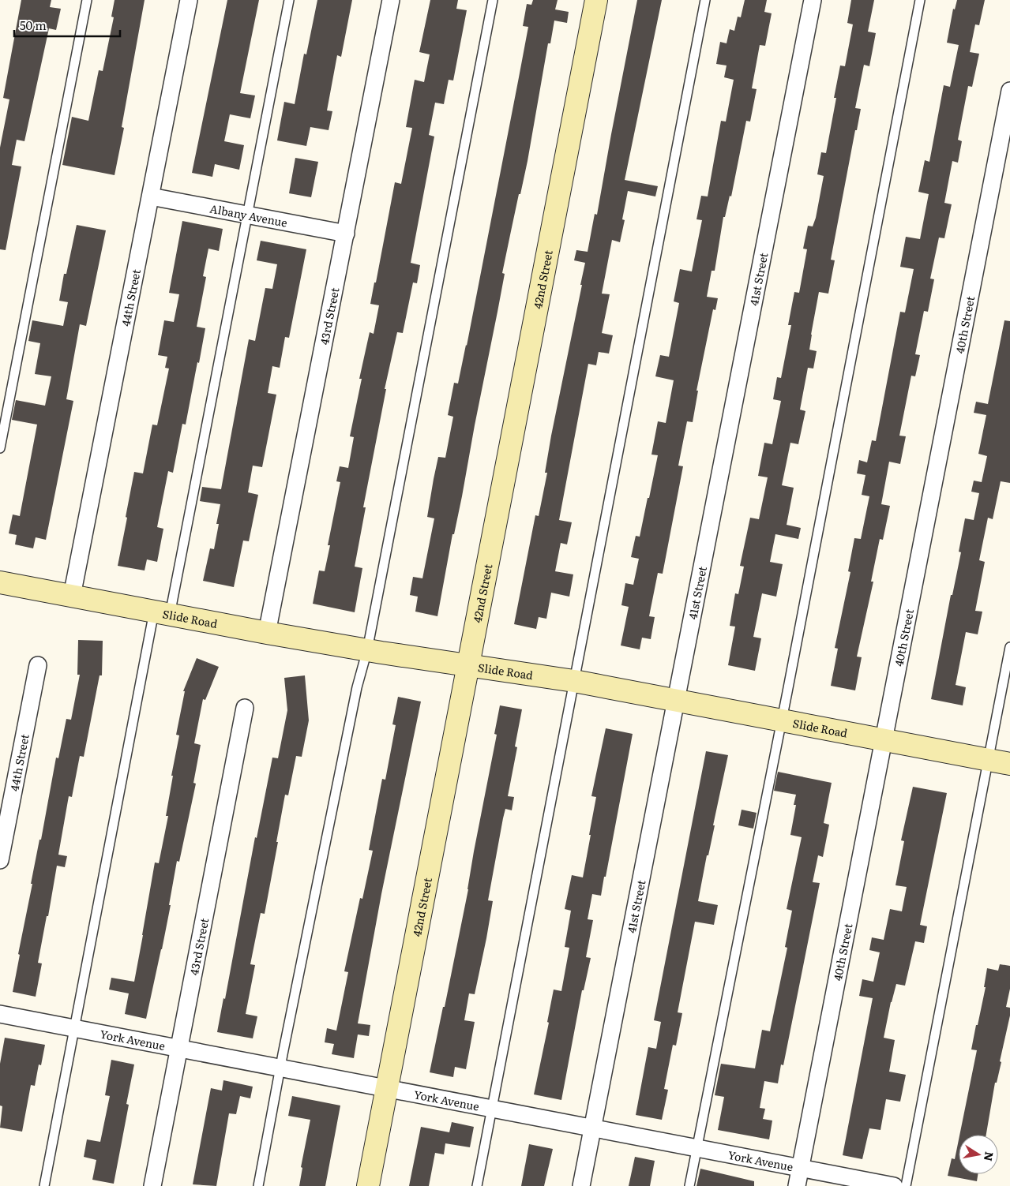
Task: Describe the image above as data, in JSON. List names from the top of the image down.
{
  "streets": {
    "street": [
      "Albany Avenue",
      "42nd Street",
      "41st Street",
      "44th Street",
      "43rd Street",
      "40th Street",
      "Slide Road",
      "York Avenue"
    ]
  },
  "crossings": [
    ["Albany Avenue", "44th Street"],
    ["Albany Avenue", "43rd Street"],
    ["42nd Street", "Slide Road"],
    ["42nd Street", "York Avenue"],
    ["41st Street", "Slide Road"],
    ["41st Street", "York Avenue"],
    ["44th Street", "Slide Road"],
    ["43rd Street", "Slide Road"],
    ["43rd Street", "York Avenue"],
    ["40th Street", "Slide Road"],
    ["40th Street", "York Avenue"]
  ],
  "scale_bar": "50 m",
  "north": "right"
}
